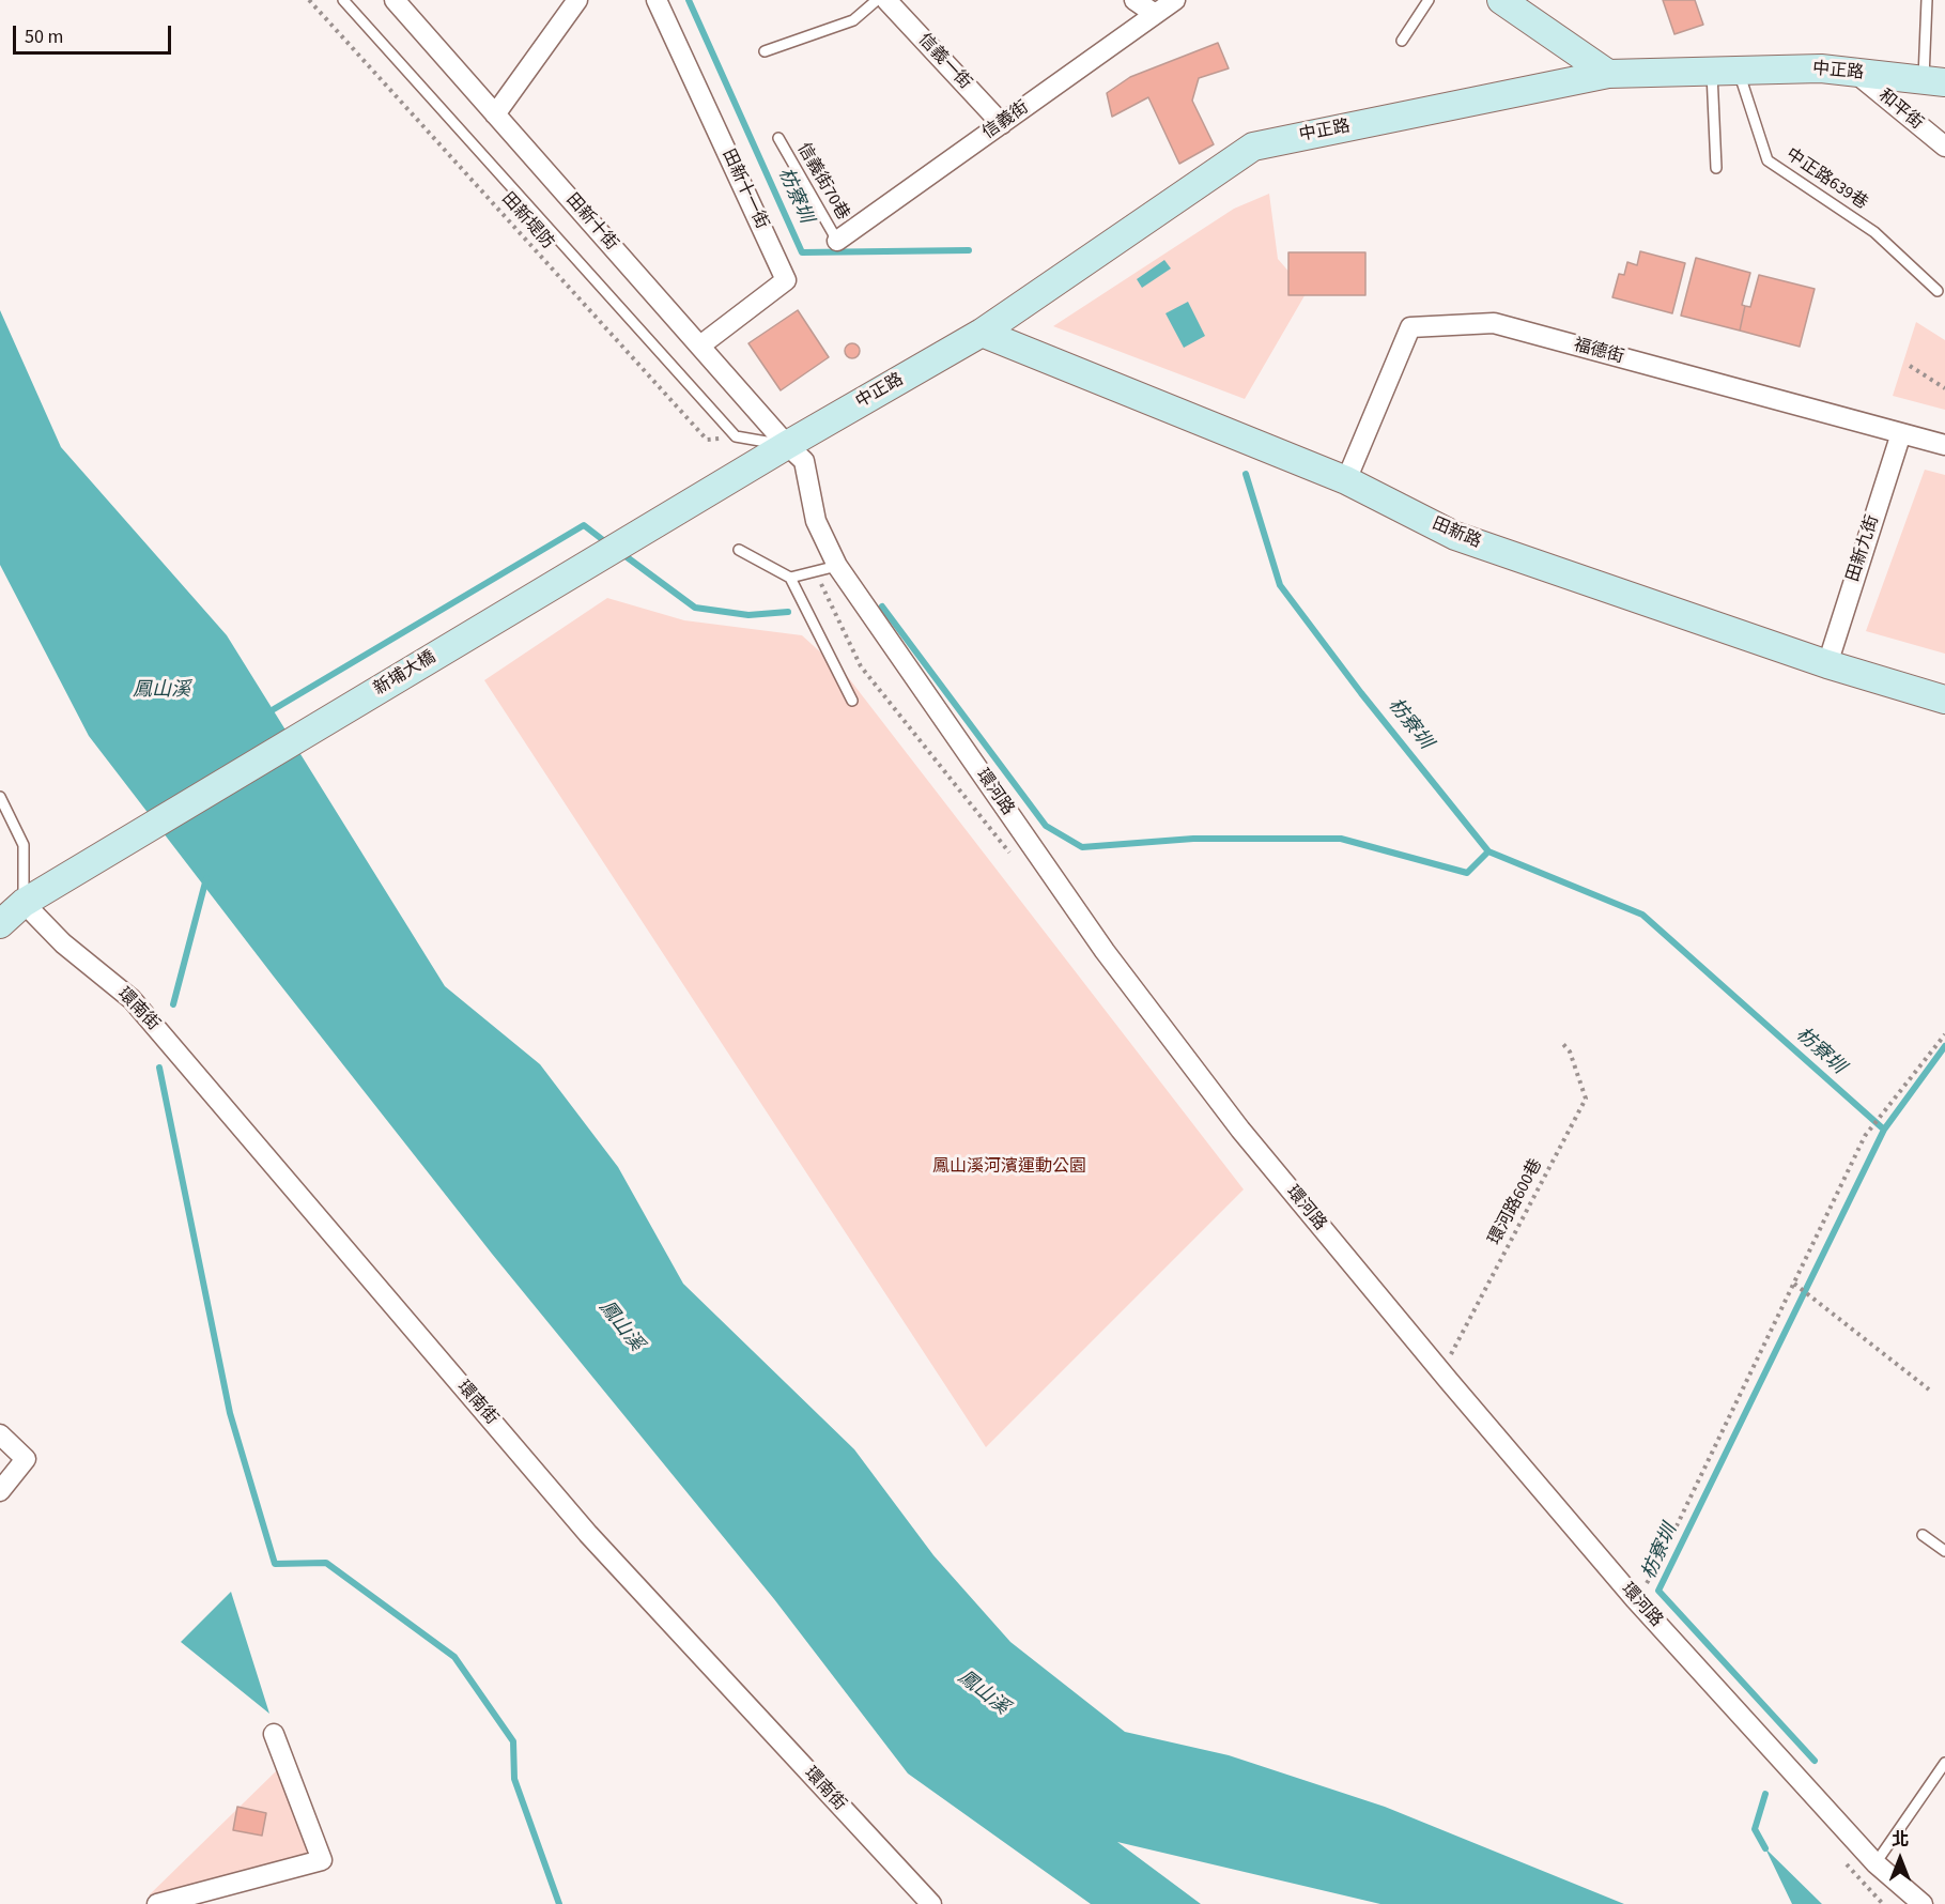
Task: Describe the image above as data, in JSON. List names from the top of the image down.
{
  "streets": {
    "main road": ["中正路", "田新路", "新埔大橋"],
    "street": [
      "信義一街",
      "和平街",
      "信義街",
      "田新十一街",
      "田新十街",
      "福德街",
      "田新九街",
      "環河路",
      "環南街"
    ],
    "lane": ["中正路639巷", "信義街70巷"],
    "path": ["田新堤防", "環河路600巷"]
  },
  "crossings": [
    ["信義一街", "信義街"],
    ["中正路", "和平街"],
    ["中正路", "中正路639巷"],
    ["中正路", "田新十街"],
    ["中正路", "田新路"],
    ["中正路", "新埔大橋"],
    ["中正路", "環河路"],
    ["信義街", "信義街70巷"],
    ["田新十一街", "田新十街"],
    ["田新十街", "新埔大橋"],
    ["田新十街", "環河路"],
    ["福德街", "田新路"],
    ["福德街", "田新九街"],
    ["田新路", "田新九街"],
    ["新埔大橋", "環河路"],
    ["新埔大橋", "環南街"],
    ["環河路", "環河路600巷"]
  ],
  "water": ["枋寮圳", "鳳山溪"],
  "parks": ["鳳山溪河濱運動公園"],
  "scale_bar": "50 m",
  "north": "top"
}
